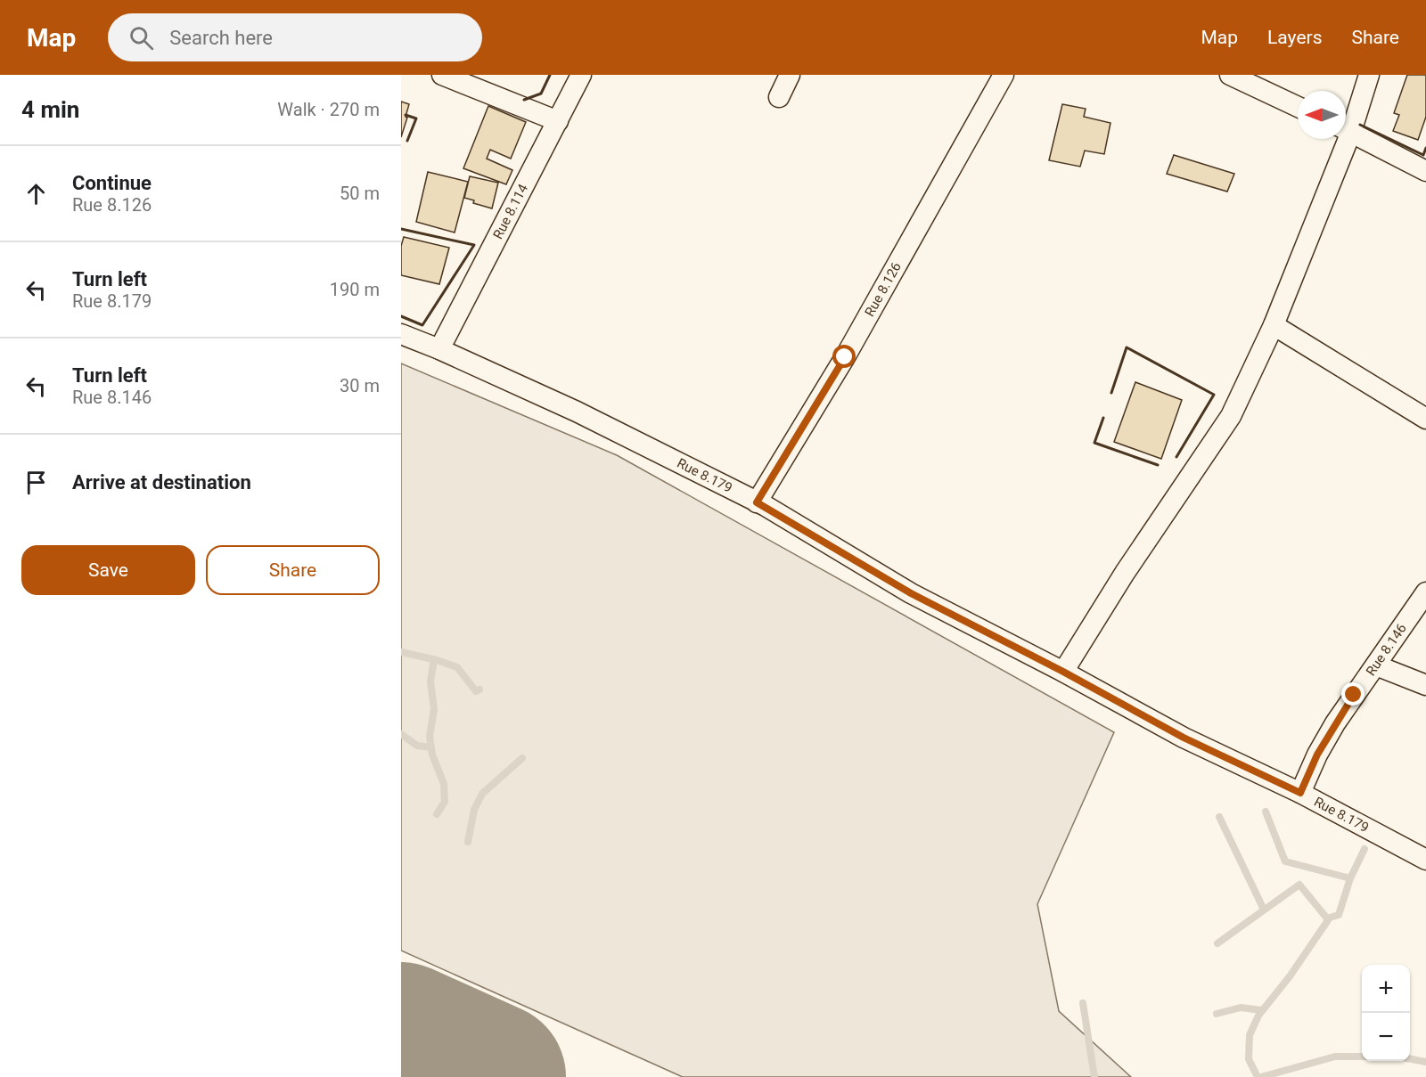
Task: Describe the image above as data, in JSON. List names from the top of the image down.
{
  "streets": {
    "street": [
      "Rue 8.114",
      "Rue 8.126",
      "Rue 8.179",
      "Rue 8.146"
    ]
  },
  "crossings": [
    ["Rue 8.114", "Rue 8.179"],
    ["Rue 8.126", "Rue 8.179"],
    ["Rue 8.179", "Rue 8.146"]
  ],
  "north": "left",
  "page": {
    "header": "Map",
    "search": "Search here",
    "nav": ["Map", "Layers", "Share"],
    "heading": ["4 min", "Walk · 270 m"],
    "list": [
      ["Continue", "Rue 8.126", "50 m"],
      ["Turn left", "Rue 8.179", "190 m"],
      ["Turn left", "Rue 8.146", "30 m"],
      "Arrive at destination"
    ],
    "buttons": ["Save", "Share"],
    "map_buttons": ["+", "−"]
  }
}
